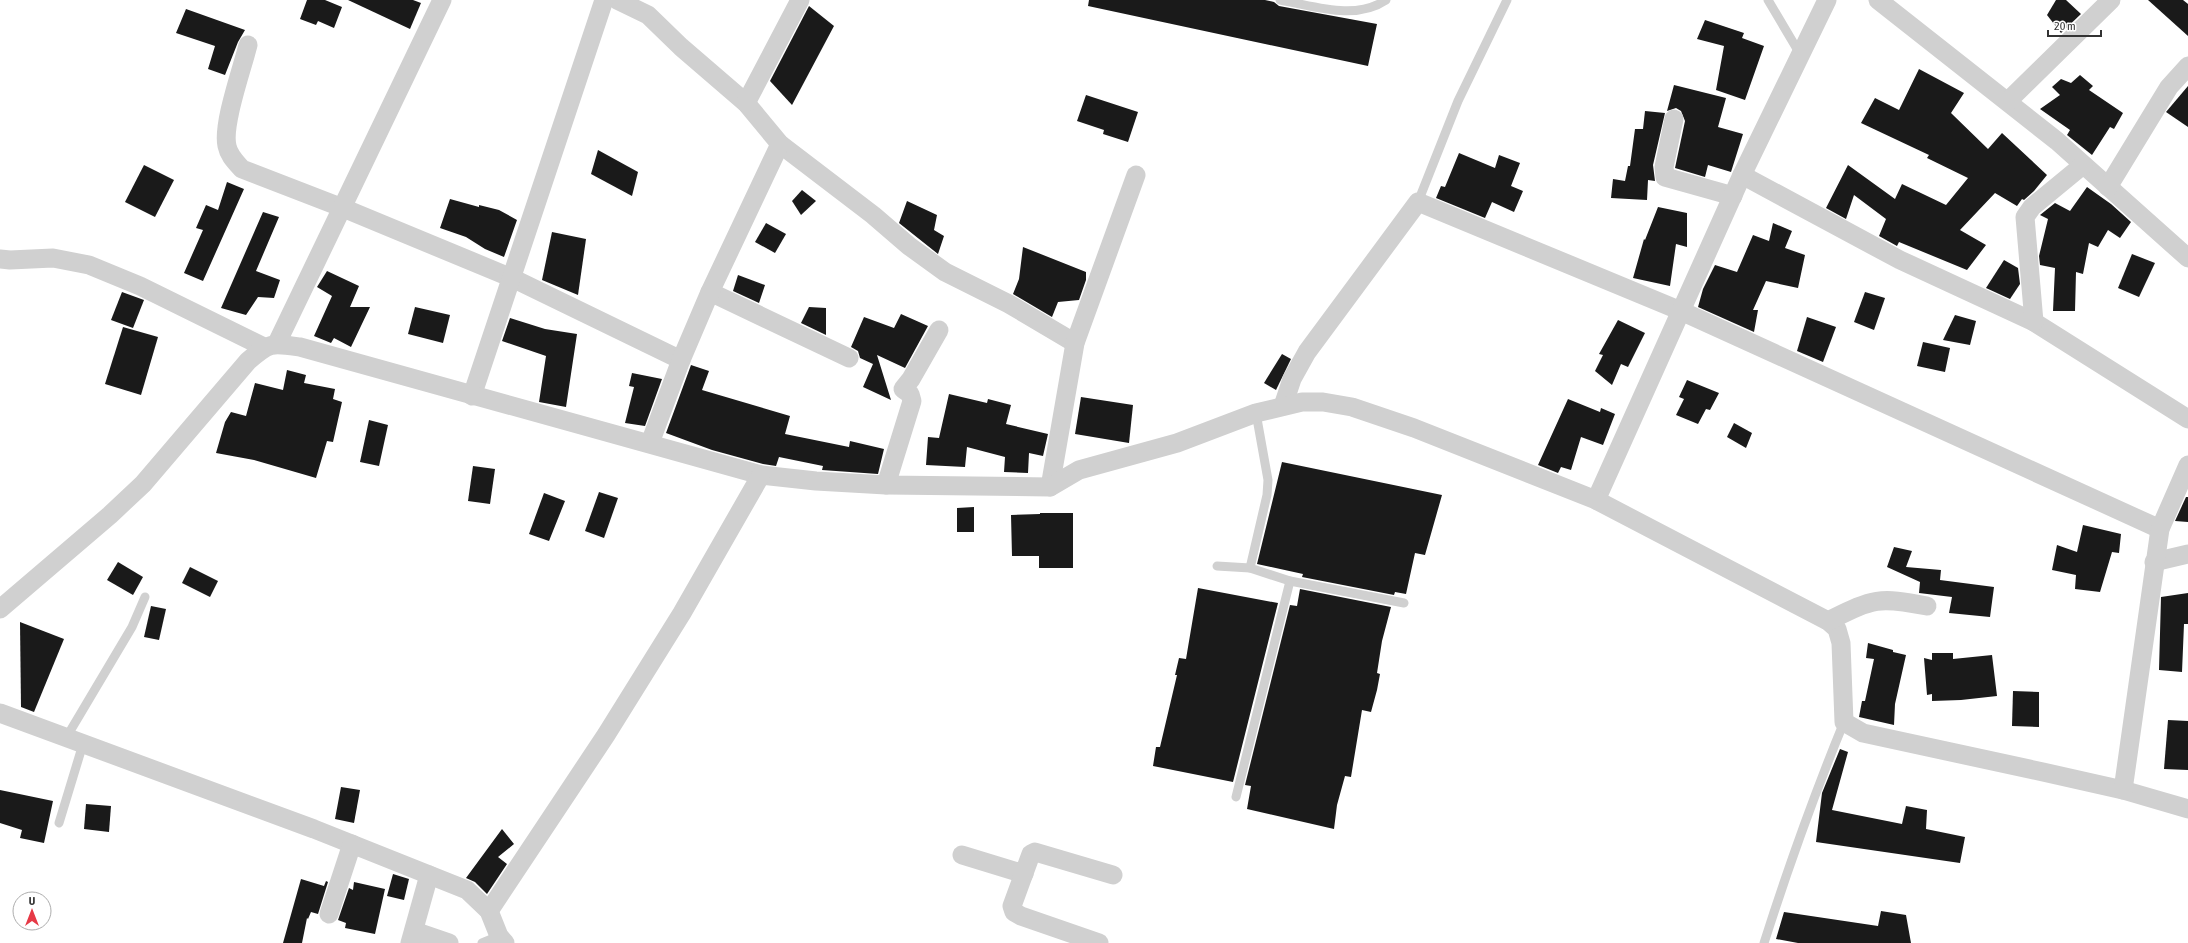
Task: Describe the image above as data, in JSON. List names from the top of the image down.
{
  "scale_bar": "20 m",
  "north": "top"
}
